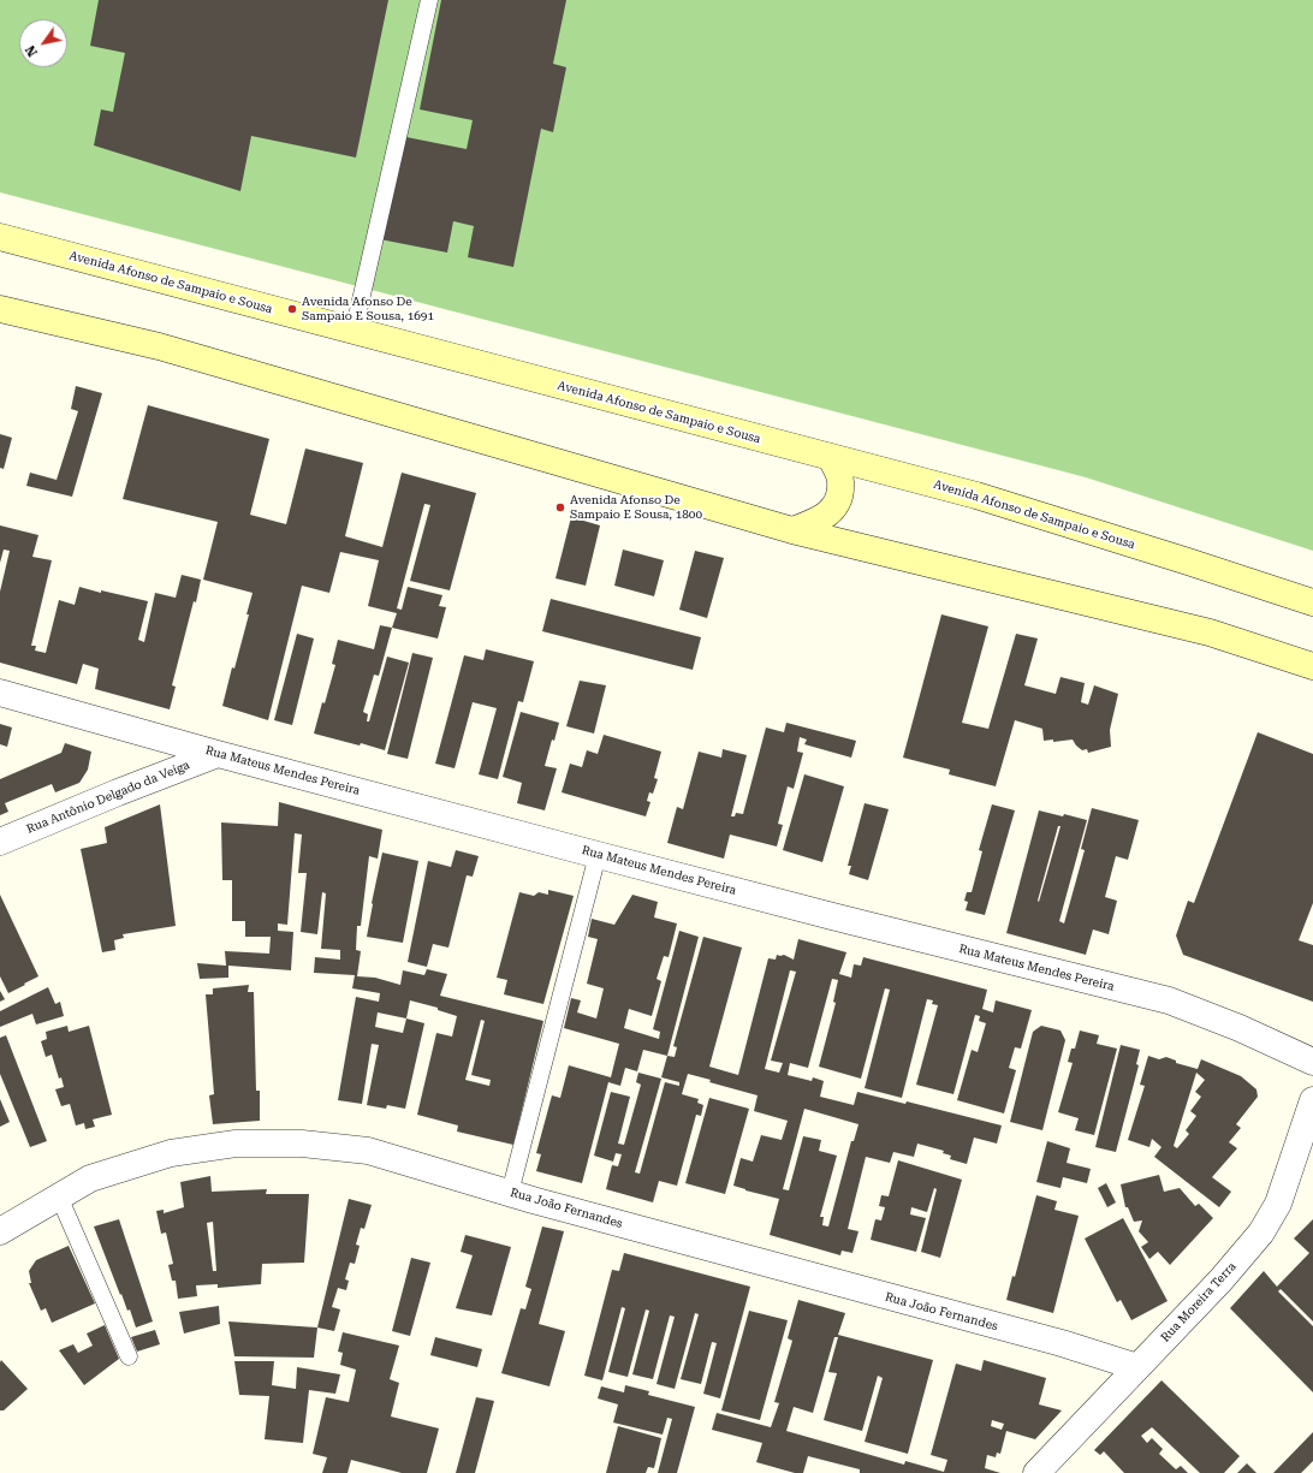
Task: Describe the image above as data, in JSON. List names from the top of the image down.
{
  "streets": {
    "main road": ["Avenida Afonso de Sampaio e Sousa"],
    "street": [
      "Rua Mateus Mendes Pereira",
      "Rua Antônio Delgado da Veiga",
      "Rua João Fernandes",
      "Rua Moreira Terra"
    ]
  },
  "crossings": [
    ["Rua Mateus Mendes Pereira", "Rua Antônio Delgado da Veiga"],
    ["Rua João Fernandes", "Rua Moreira Terra"]
  ],
  "places": ["Avenida Afonso De Sampaio E Sousa, 1691", "Avenida Afonso De Sampaio E Sousa, 1800"],
  "north": "bottom left"
}
